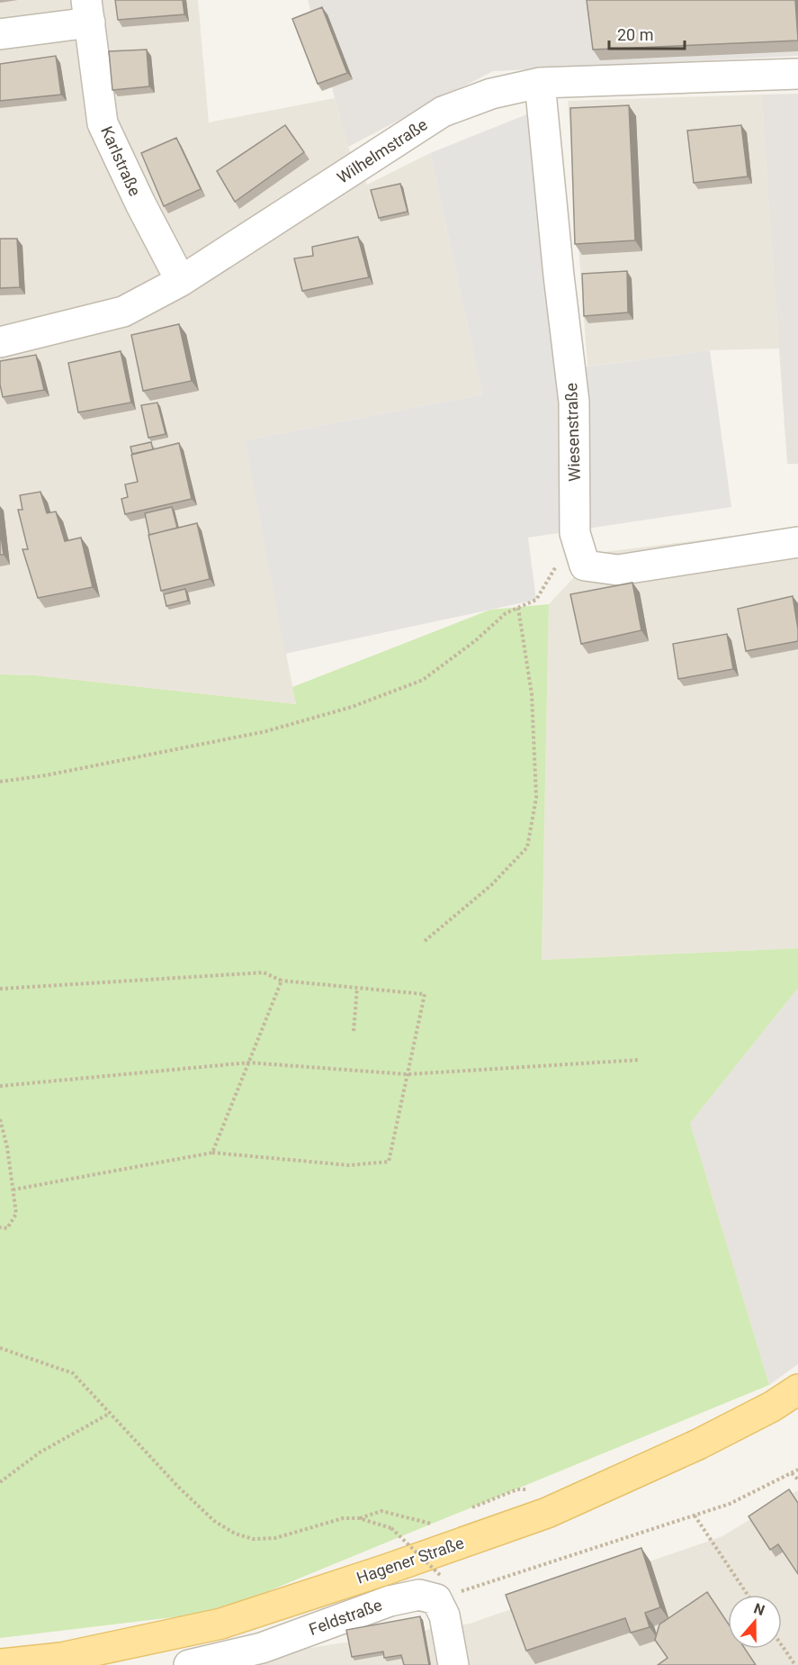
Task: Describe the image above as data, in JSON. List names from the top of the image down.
{
  "streets": {
    "main road": ["Hagener Straße"],
    "street": [
      "Wilhelmstraße",
      "Karlstraße",
      "Wiesenstraße",
      "Feldstraße"
    ]
  },
  "crossings": [
    ["Wilhelmstraße", "Karlstraße"],
    ["Wilhelmstraße", "Wiesenstraße"]
  ],
  "scale_bar": "20 m",
  "north": "top"
}
